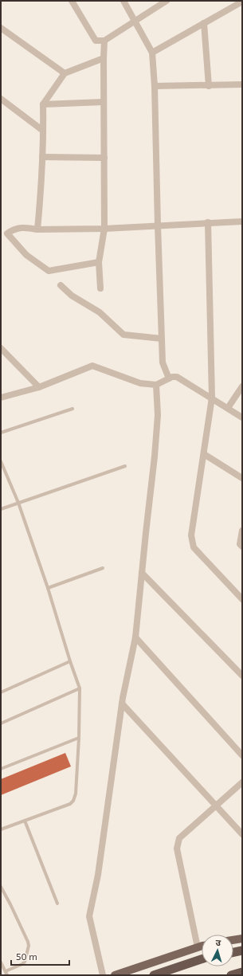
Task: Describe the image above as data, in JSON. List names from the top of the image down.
{
  "scale_bar": "50 m",
  "north": "top"
}
